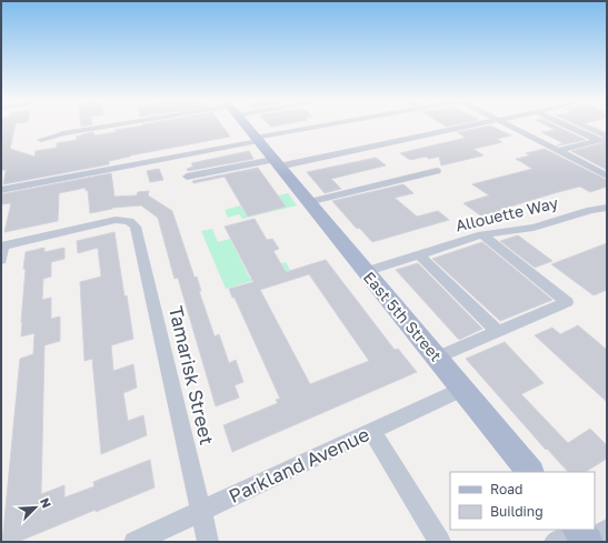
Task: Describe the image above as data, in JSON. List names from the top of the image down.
{
  "streets": {
    "main road": ["East 5th Street"],
    "street": ["Allouette Way", "Tamarisk Street", "Parkland Avenue"]
  },
  "crossings": [
    ["Allouette Way", "East 5th Street"],
    ["East 5th Street", "Parkland Avenue"],
    ["Tamarisk Street", "Parkland Avenue"]
  ],
  "legend": ["Road", "Building"],
  "north": "top right"
}
